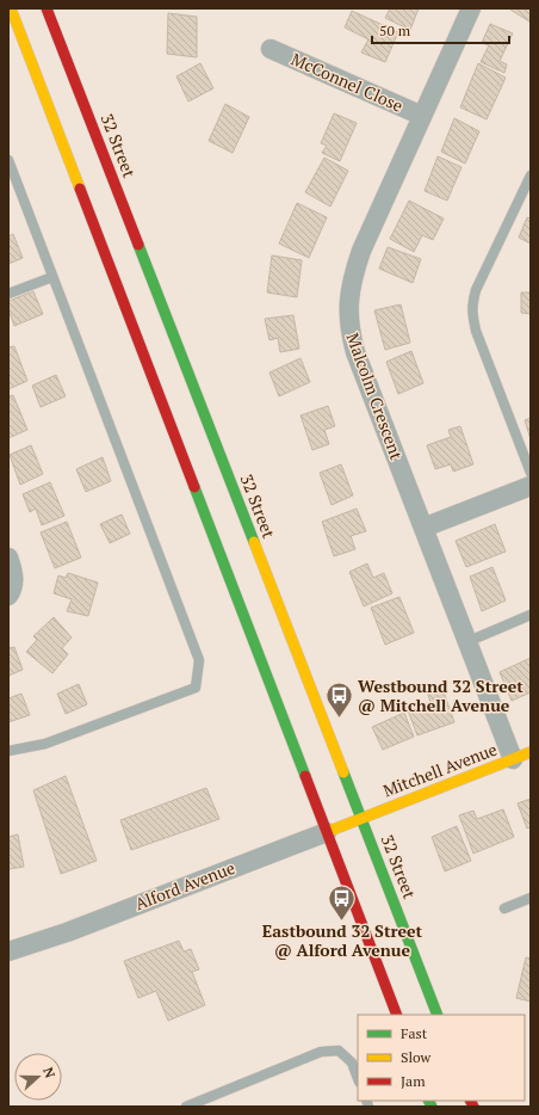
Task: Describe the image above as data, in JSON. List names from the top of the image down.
{
  "streets": {
    "main road": ["32 Street", "Mitchell Avenue", "Alford Avenue"],
    "street": ["McConnel Close", "Malcolm Crescent"]
  },
  "crossings": [
    ["McConnel Close", "Malcolm Crescent"],
    ["32 Street", "Mitchell Avenue"],
    ["32 Street", "Alford Avenue"],
    ["Malcolm Crescent", "Mitchell Avenue"],
    ["Mitchell Avenue", "Alford Avenue"]
  ],
  "places": {
    "bus stop": ["Westbound 32 Street @ Mitchell Avenue", "Eastbound 32 Street @ Alford Avenue"]
  },
  "legend": ["Fast", "Slow", "Jam"],
  "scale_bar": "50 m",
  "north": "right"
}
